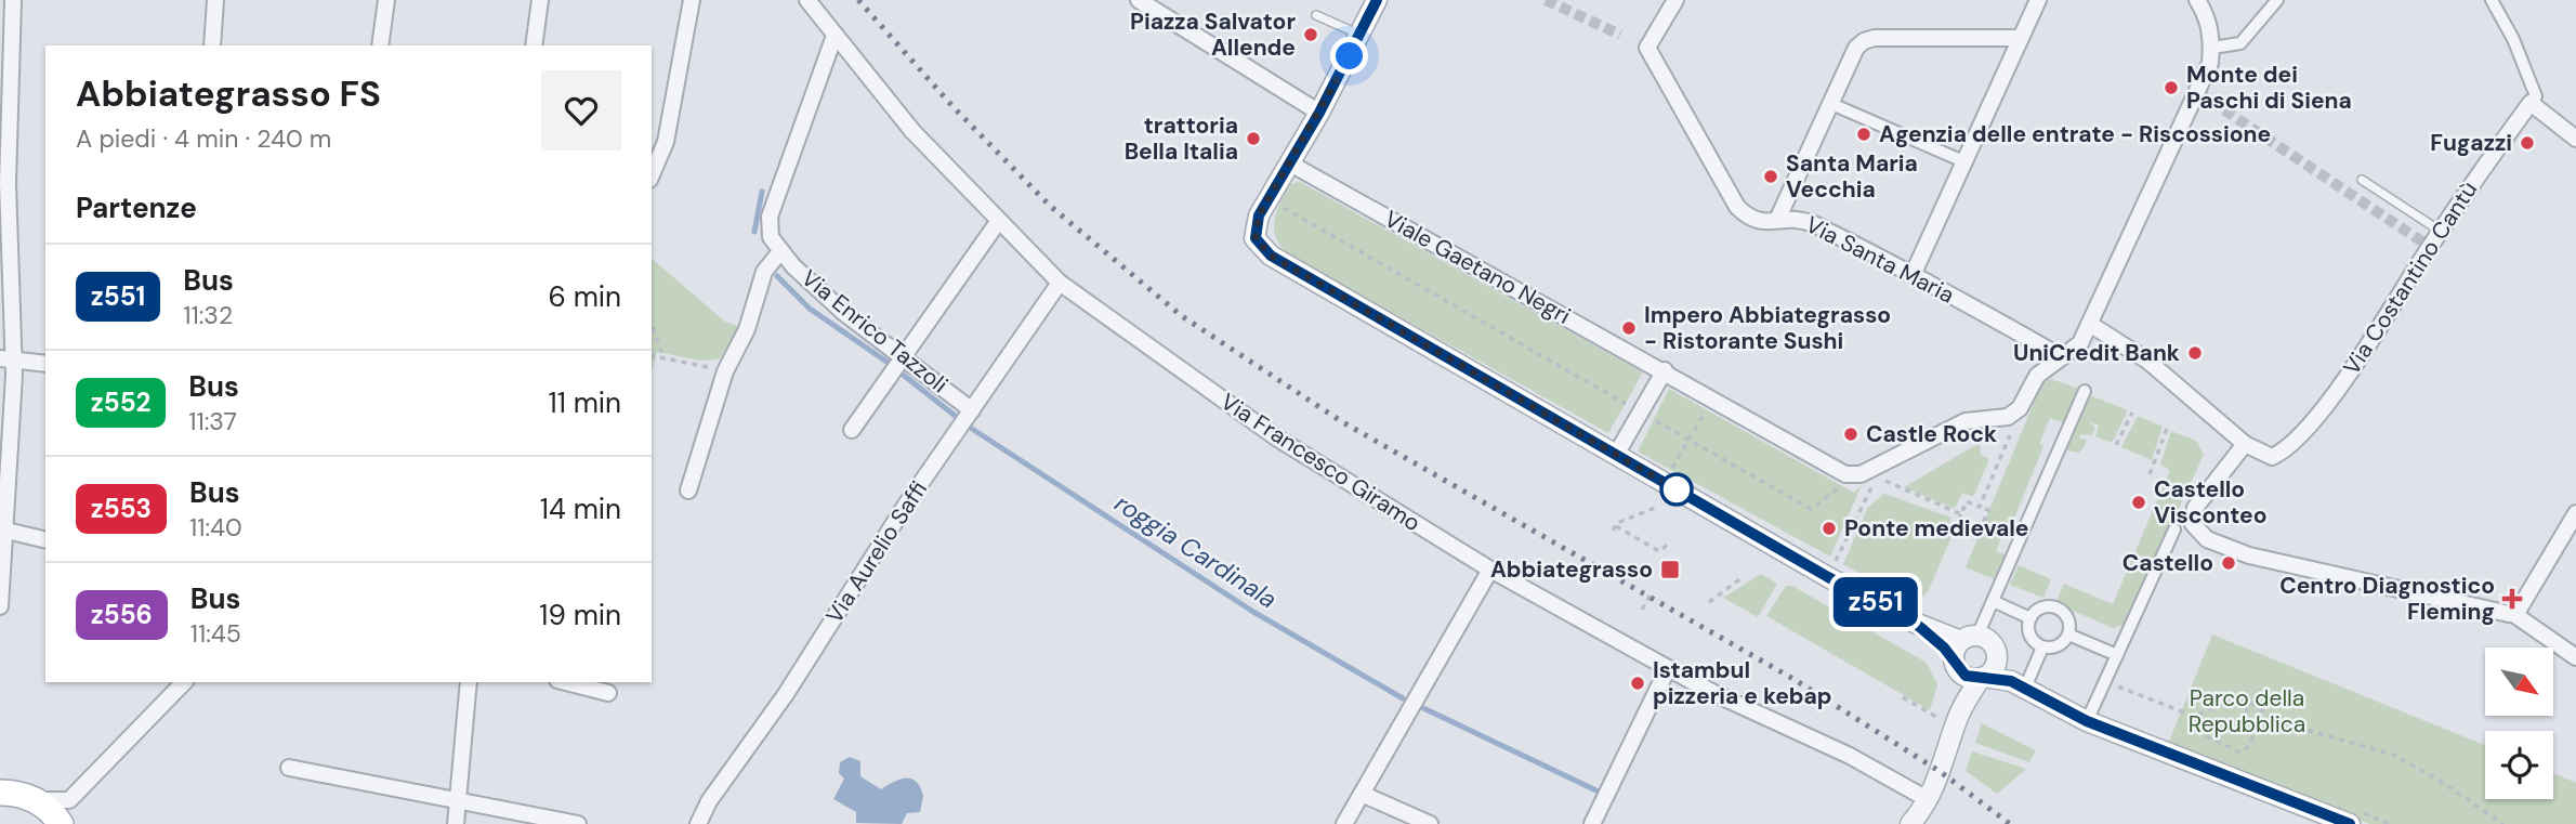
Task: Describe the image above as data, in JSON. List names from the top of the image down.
{
  "streets": {
    "street": [
      "Via Santa Maria",
      "Viale Gaetano Negri",
      "Via Costantino Cantù",
      "Via Enrico Tazzoli",
      "Via Francesco Giramo",
      "Via Aurelio Saffi"
    ]
  },
  "crossings": [
    ["Via Santa Maria", "Viale Gaetano Negri"],
    ["Via Enrico Tazzoli", "Via Francesco Giramo"],
    ["Via Enrico Tazzoli", "Via Aurelio Saffi"],
    ["Via Francesco Giramo", "Via Aurelio Saffi"]
  ],
  "water": ["roggia Cardinala"],
  "parks": ["Parco della Repubblica"],
  "places": {
    "other": [
      "Piazza Salvator Allende",
      "Monte dei Paschi di Siena",
      "Agenzia delle entrate - Riscossione",
      "trattoria Bella Italia",
      "Fugazzi",
      "Santa Maria Vecchia",
      "Impero Abbiategrasso - Ristorante Sushi",
      "UniCredit Bank",
      "Castle Rock",
      "Castello Visconteo",
      "Ponte medievale",
      "Castello",
      "Istambul pizzeria e kebap"
    ],
    "transit": ["Abbiategrasso"],
    "health": ["Centro Diagnostico Fleming"]
  },
  "lines": ["bus line z551"],
  "north": "bottom right",
  "page": {
    "on_map": "z551",
    "heading": [
      ["Abbiategrasso FS", "A piedi · 4 min · 240 m"],
      "Partenze"
    ],
    "list": [
      {
        "mark": "z551",
        "name": "Bus",
        "note": "11:32",
        "value": "6 min"
      },
      {
        "mark": "z552",
        "name": "Bus",
        "note": "11:37",
        "value": "11 min"
      },
      {
        "mark": "z553",
        "name": "Bus",
        "note": "11:40",
        "value": "14 min"
      },
      {
        "mark": "z556",
        "name": "Bus",
        "note": "11:45",
        "value": "19 min"
      }
    ]
  }
}
